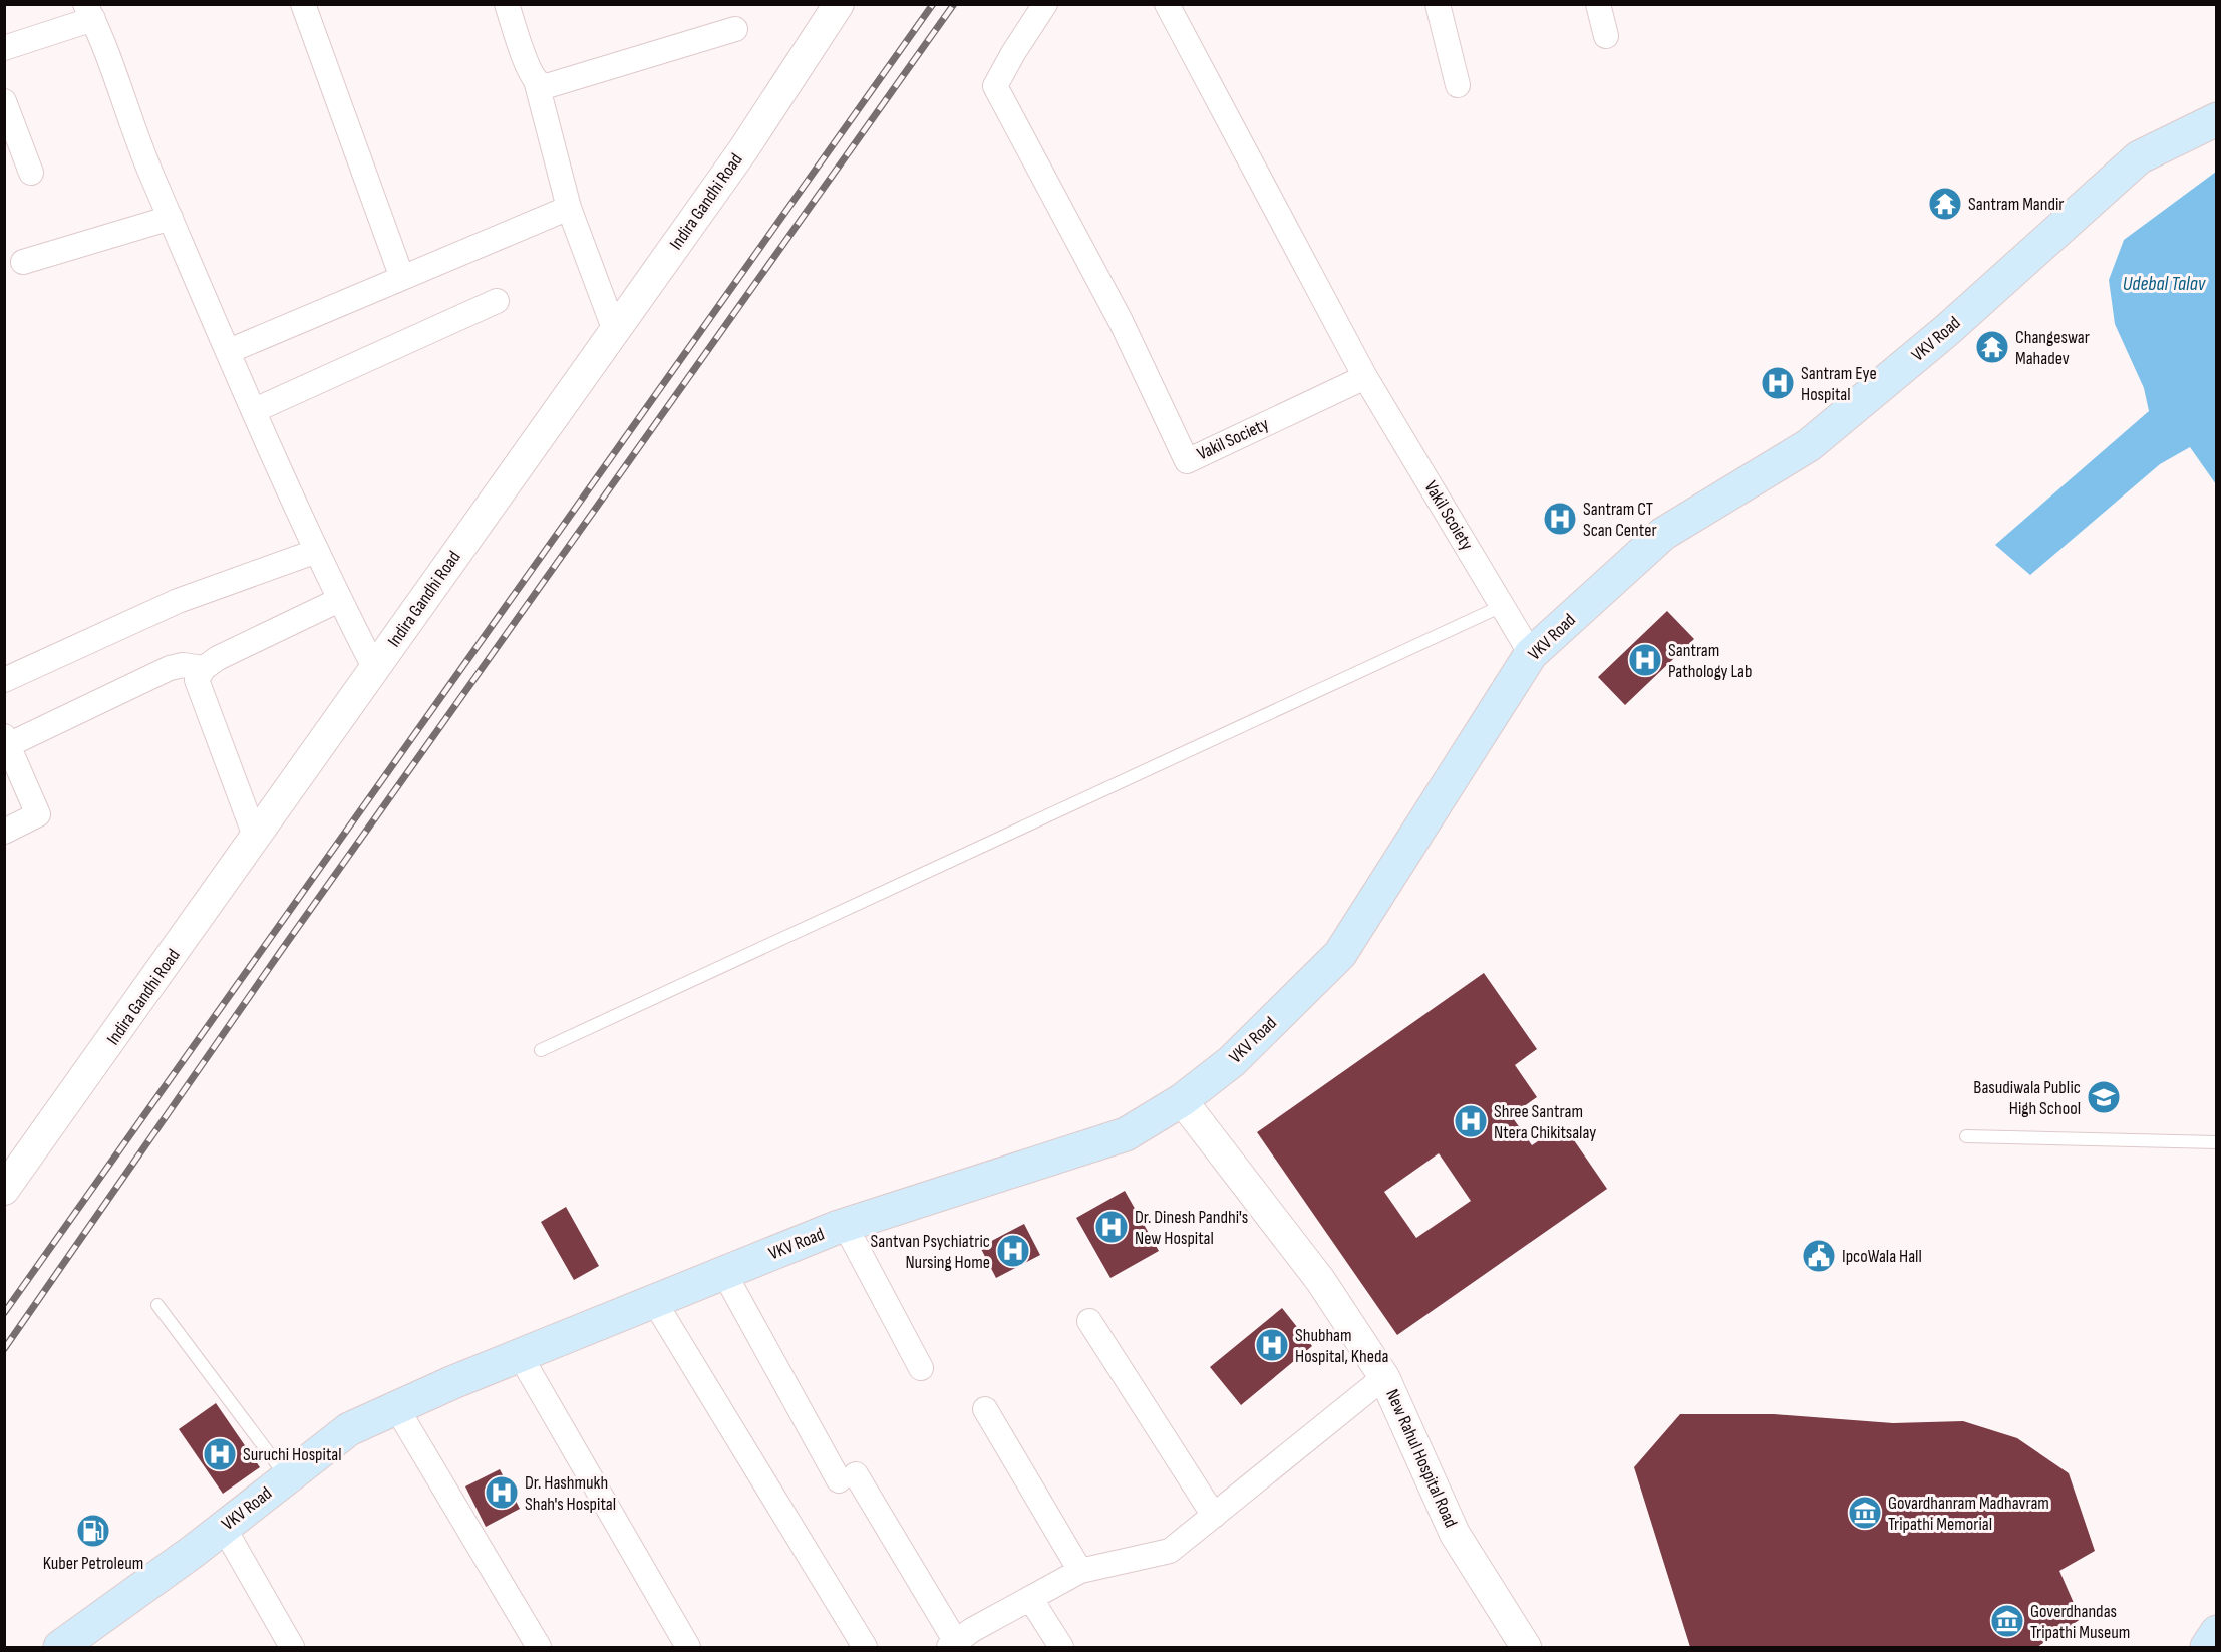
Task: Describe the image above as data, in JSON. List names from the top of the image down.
{
  "streets": {
    "main road": ["VKV Road"],
    "street": [
      "Indira Gandhi Road",
      "Vakil Society",
      "Vakil Scoiety",
      "New Rahul Hospital Road"
    ]
  },
  "crossings": [
    ["VKV Road", "Vakil Scoiety"],
    ["VKV Road", "New Rahul Hospital Road"],
    ["Vakil Society", "Vakil Scoiety"]
  ],
  "water": ["Udebal Talav"],
  "places": {
    "temple": ["Santram Mandir", "Changeswar Mahadev"],
    "hospital": [
      "Santram Eye Hospital",
      "Santram CT Scan Center",
      "Santram Pathology Lab",
      "Shree Santram Ntera Chikitsalay",
      "Dr. Dinesh Pandhi's New Hospital",
      "Santvan Psychiatric Nursing Home",
      "Shubham Hospital, Kheda",
      "Suruchi Hospital",
      "Dr. Hashmukh Shah's Hospital"
    ],
    "school or university": ["Basudiwala Public High School"],
    "public building": ["IpcoWala Hall"],
    "museum": ["Govardhanram Madhavram Tripathi Memorial", "Goverdhandas Tripathi Museum"],
    "fuel station": ["Kuber Petroleum"]
  }
}
